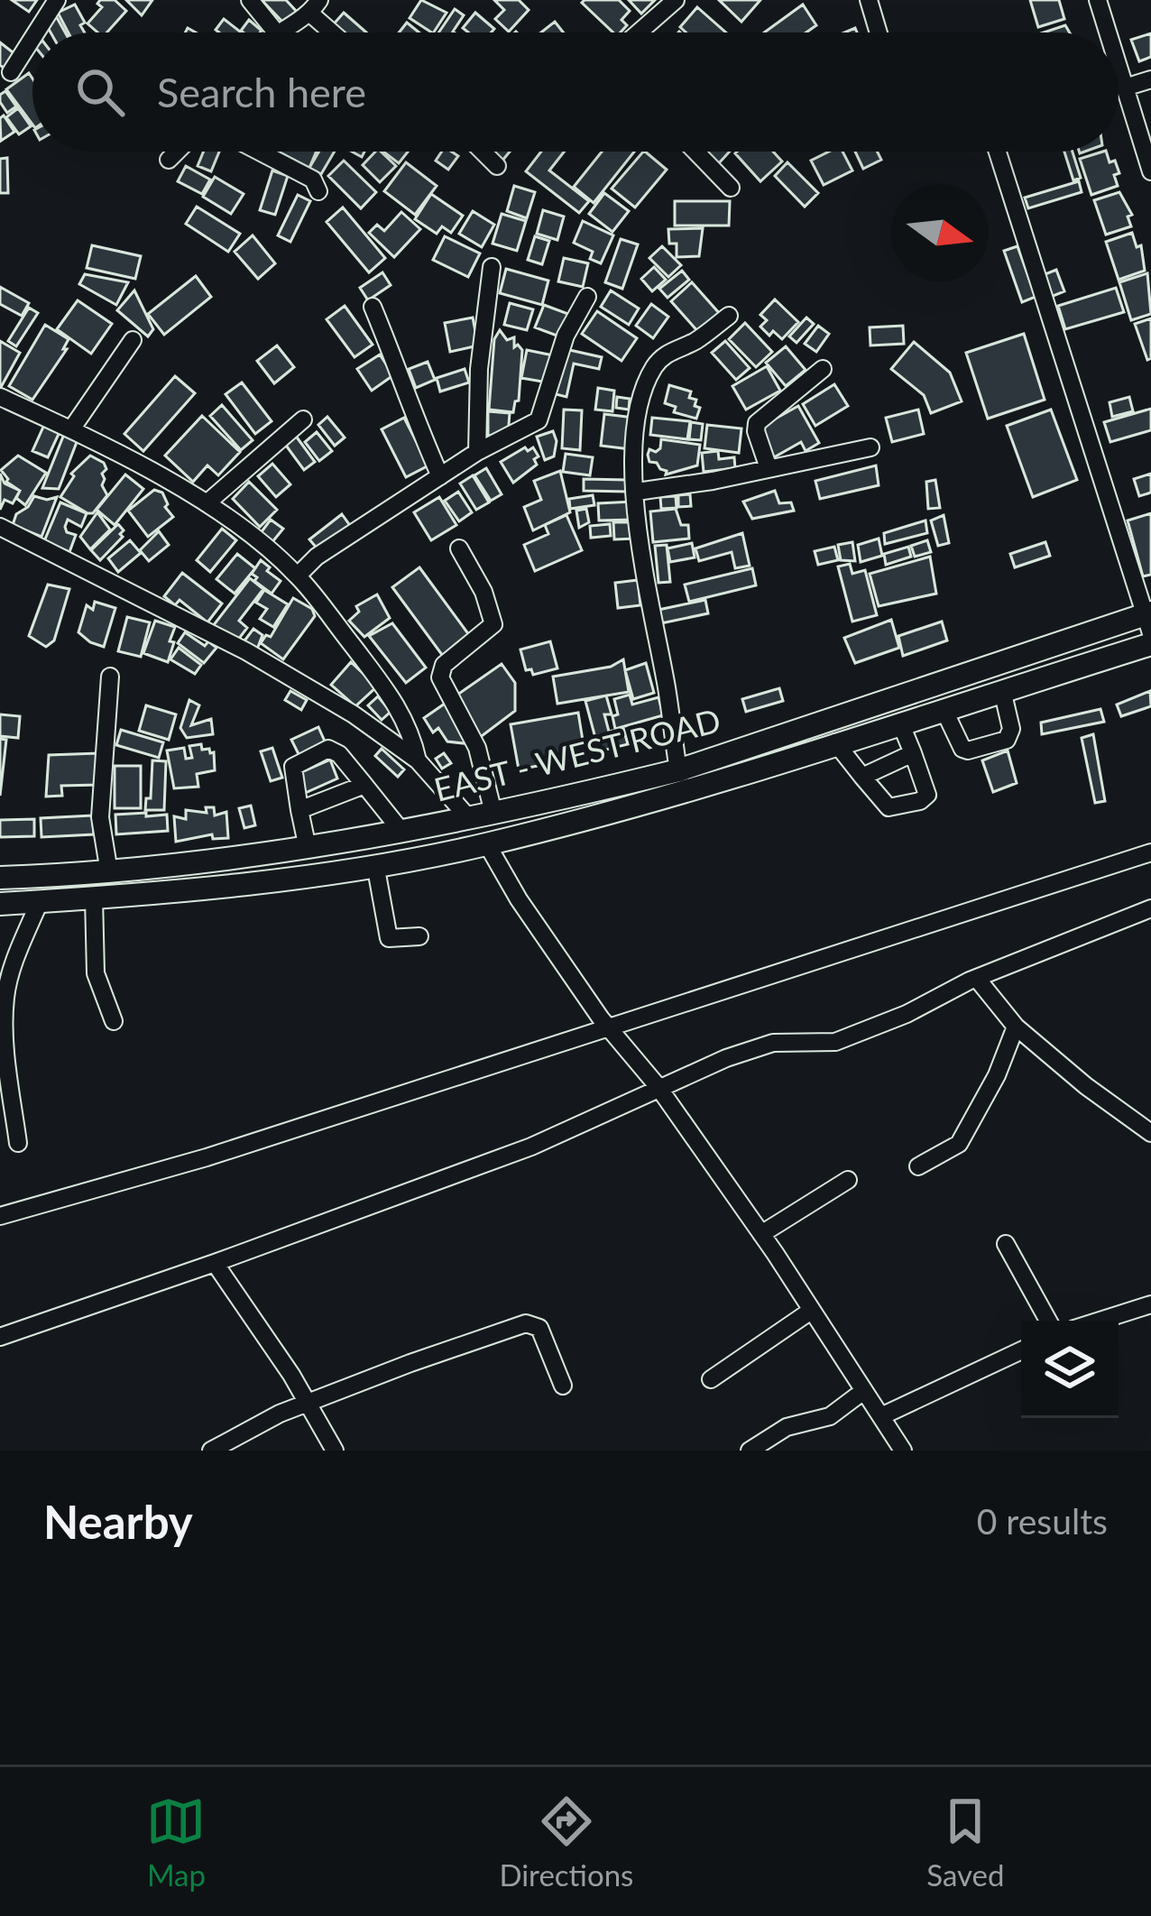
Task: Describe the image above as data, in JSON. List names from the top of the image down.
{
  "streets": {
    "main road": ["EAST - WEST ROAD"]
  },
  "north": "right",
  "page": {
    "search": "Search here",
    "heading": ["Nearby", "0 results"],
    "nav": ["Map", "Directions", "Saved"]
  }
}
